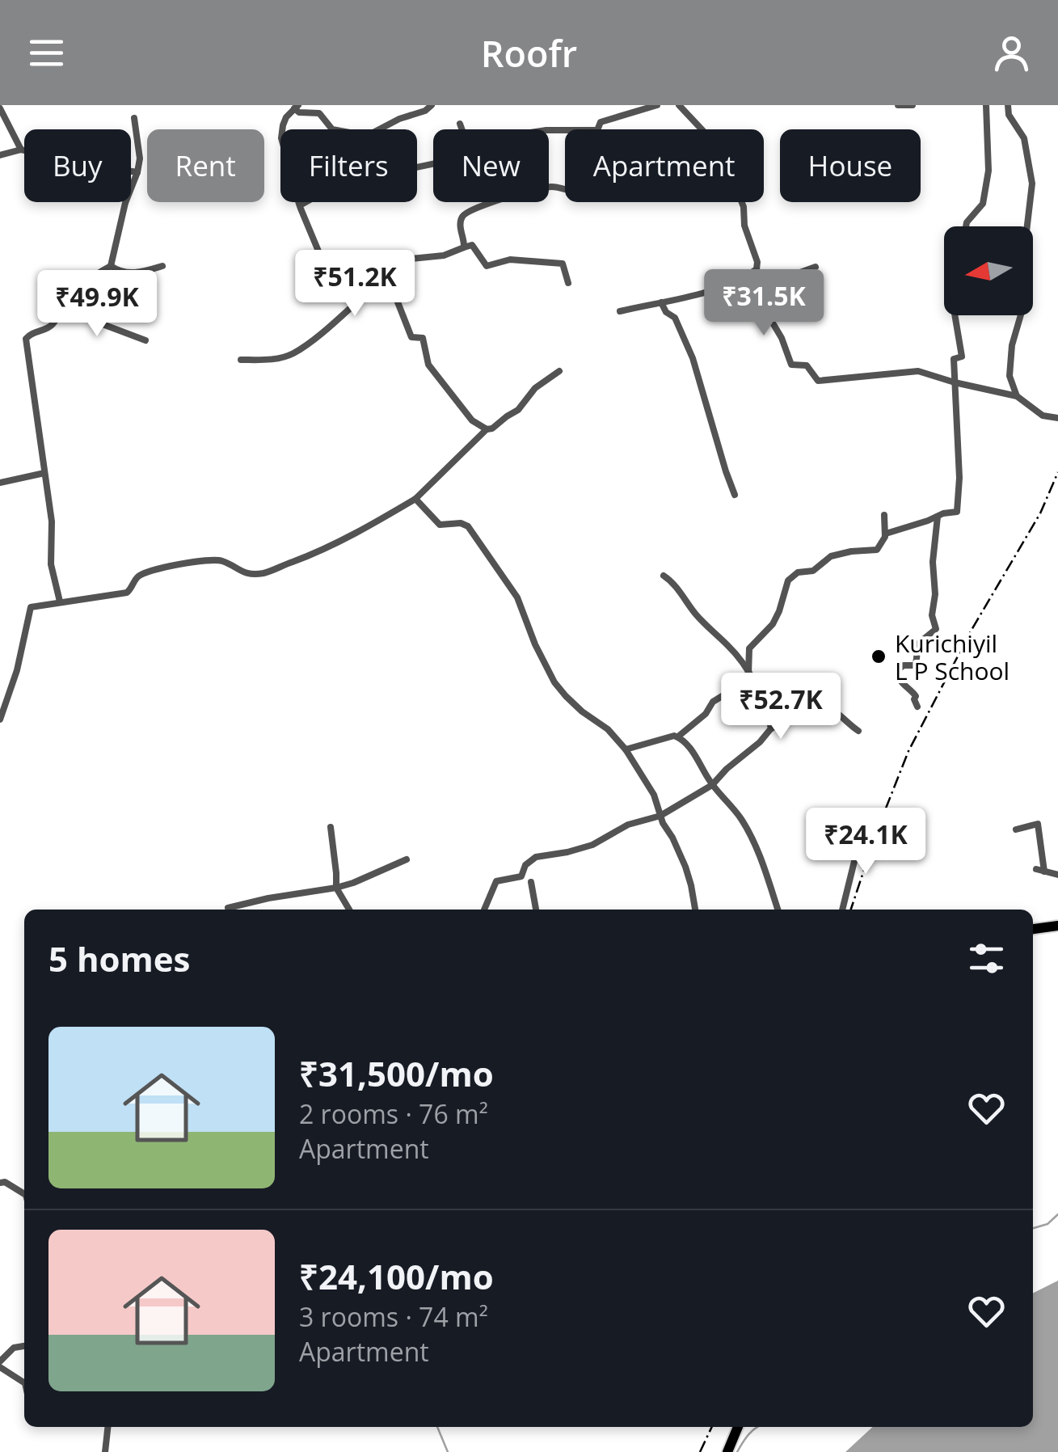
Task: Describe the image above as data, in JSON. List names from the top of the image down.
{
  "places": ["Kurichiyil L P School"],
  "north": "left",
  "page": {
    "header": "Roofr",
    "chip": [
      "Buy",
      "Rent",
      "Filters",
      "New",
      "Apartment",
      "House"
    ],
    "price": [
      "₹51.2K",
      "₹31.5K",
      "₹49.9K",
      "₹52.7K",
      "₹24.1K"
    ],
    "heading": "5 homes",
    "list": [
      {
        "name": "₹31,500/mo",
        "note": "2 rooms · 76 m² · Apartment"
      },
      {
        "name": "₹24,100/mo",
        "note": "3 rooms · 74 m² · Apartment"
      }
    ]
  }
}
